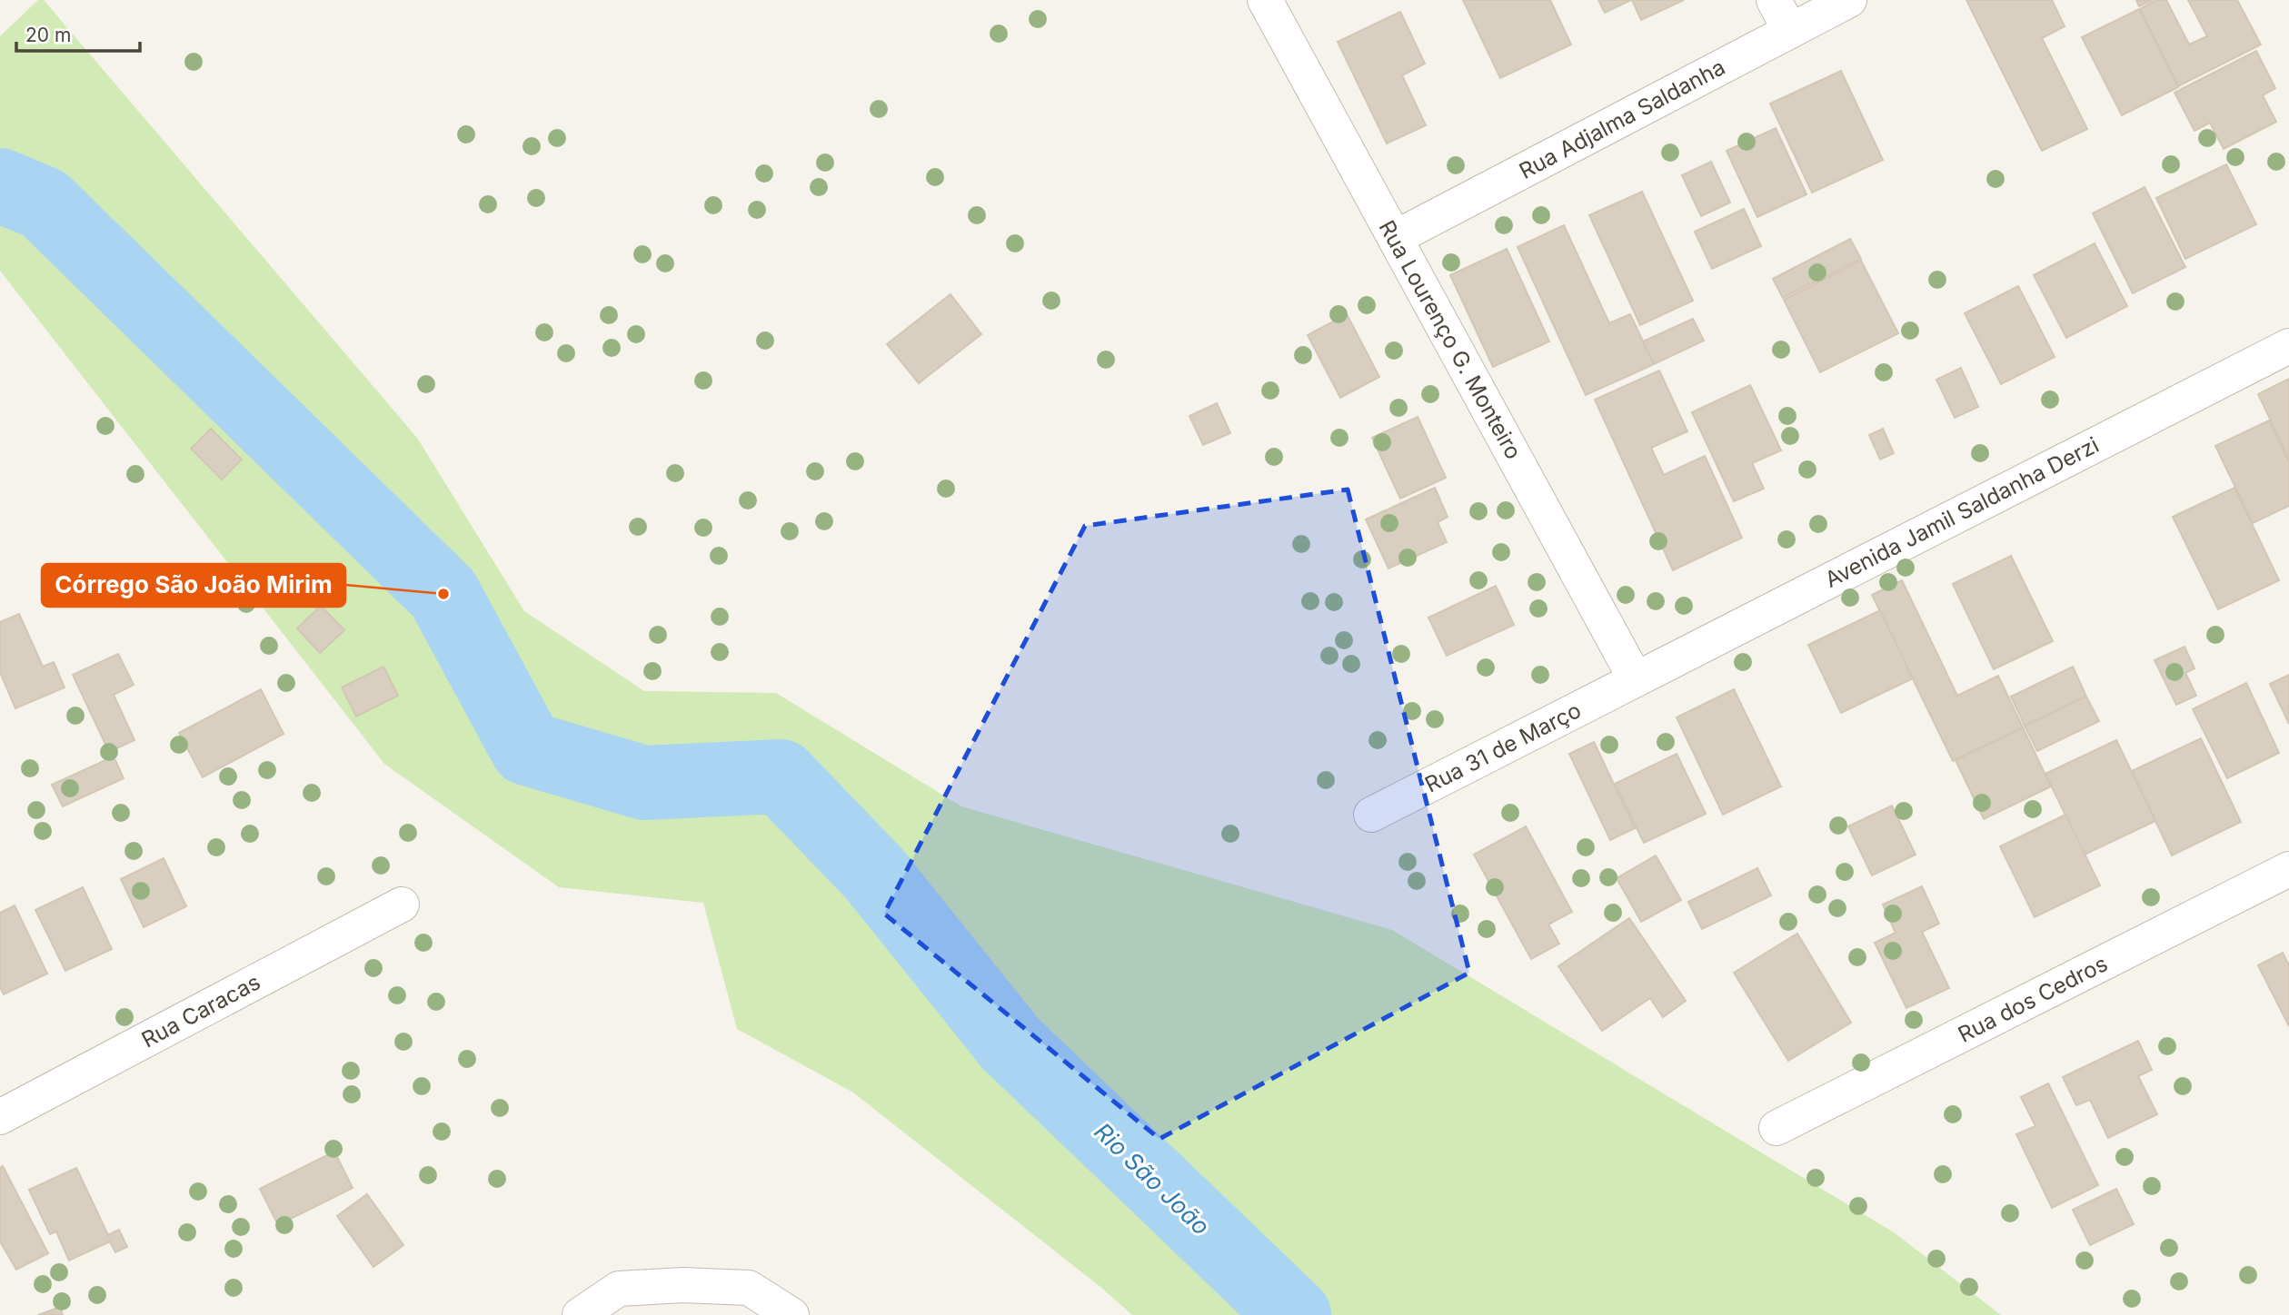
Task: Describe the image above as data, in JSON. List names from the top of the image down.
{
  "streets": {
    "street": [
      "Rua Adjalma Saldanha",
      "Rua Lourenço G. Monteiro",
      "Avenida Jamil Saldanha Derzi",
      "Rua 31 de Março",
      "Rua dos Cedros",
      "Rua Caracas"
    ]
  },
  "crossings": [
    ["Rua Adjalma Saldanha", "Rua Lourenço G. Monteiro"],
    ["Rua Lourenço G. Monteiro", "Avenida Jamil Saldanha Derzi"],
    ["Rua Lourenço G. Monteiro", "Rua 31 de Março"],
    ["Avenida Jamil Saldanha Derzi", "Rua 31 de Março"]
  ],
  "water": ["Rio São João"],
  "places": ["Córrego São João Mirim"],
  "scale_bar": "20 m"
}
